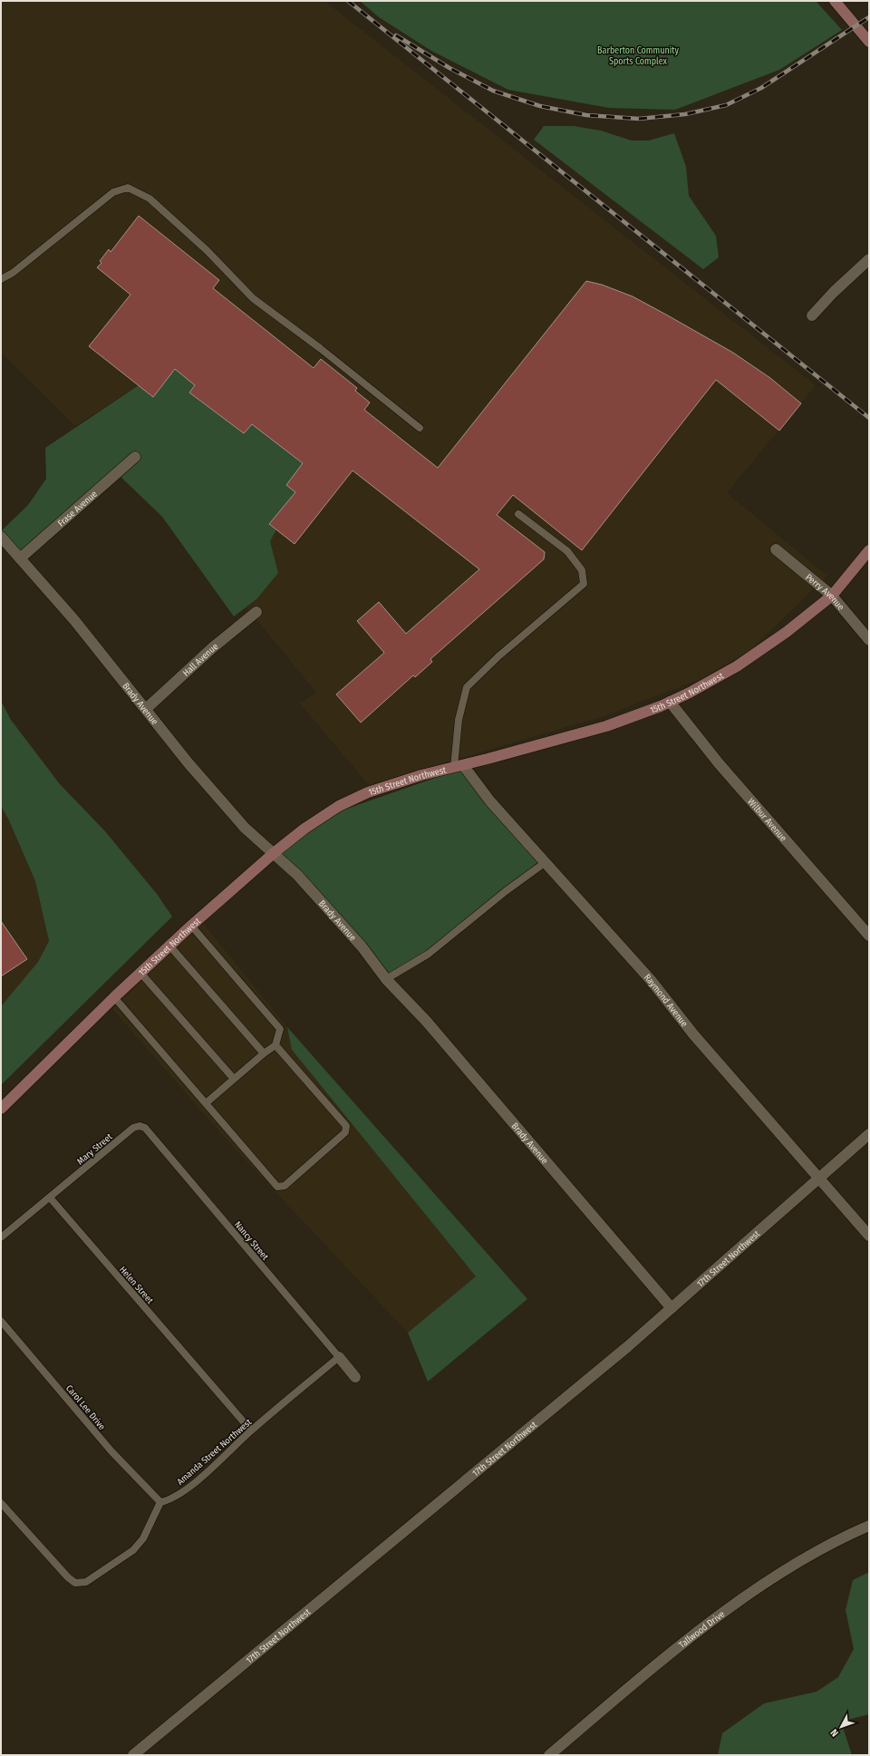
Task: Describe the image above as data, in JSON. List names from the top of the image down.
{
  "streets": {
    "street": [
      "Frase Avenue",
      "Perry Avenue",
      "Hall Avenue",
      "15th Street Northwest",
      "Brady Avenue",
      "Wilbur Avenue",
      "Raymond Avenue",
      "17th Street Northwest",
      "Tallwood Drive"
    ],
    "lane": [
      "Mary Street",
      "Nancy Street",
      "Helen Street",
      "Carol Lee Drive",
      "Amanda Street Northwest"
    ]
  },
  "crossings": [
    ["Frase Avenue", "Brady Avenue"],
    ["Perry Avenue", "15th Street Northwest"],
    ["Hall Avenue", "Brady Avenue"],
    ["15th Street Northwest", "Brady Avenue"],
    ["15th Street Northwest", "Wilbur Avenue"],
    ["15th Street Northwest", "Raymond Avenue"],
    ["Brady Avenue", "17th Street Northwest"],
    ["Raymond Avenue", "17th Street Northwest"],
    ["Mary Street", "Nancy Street"],
    ["Mary Street", "Helen Street"],
    ["Nancy Street", "Amanda Street Northwest"],
    ["Helen Street", "Amanda Street Northwest"],
    ["Carol Lee Drive", "Amanda Street Northwest"]
  ],
  "parks": ["Barberton Community Sports Complex"],
  "north": "bottom left"
}
